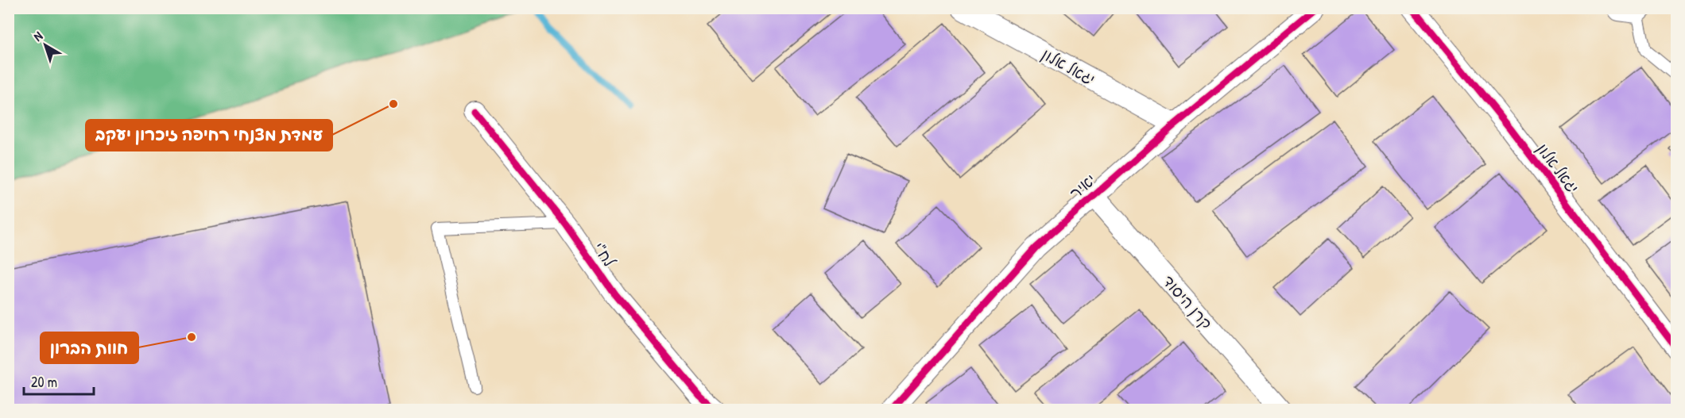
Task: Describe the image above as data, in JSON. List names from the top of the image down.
{
  "streets": {
    "street": [
      "יגאל אלון",
      "יאיר",
      "לח\"י",
      "קרן היסוד"
    ]
  },
  "crossings": [
    ["יגאל אלון", "יאיר"],
    ["יאיר", "קרן היסוד"]
  ],
  "places": ["עמדת מצנחי רחיפה זיכרון יעקב", "חוות הברון"],
  "scale_bar": "20 m",
  "north": "top left"
}
